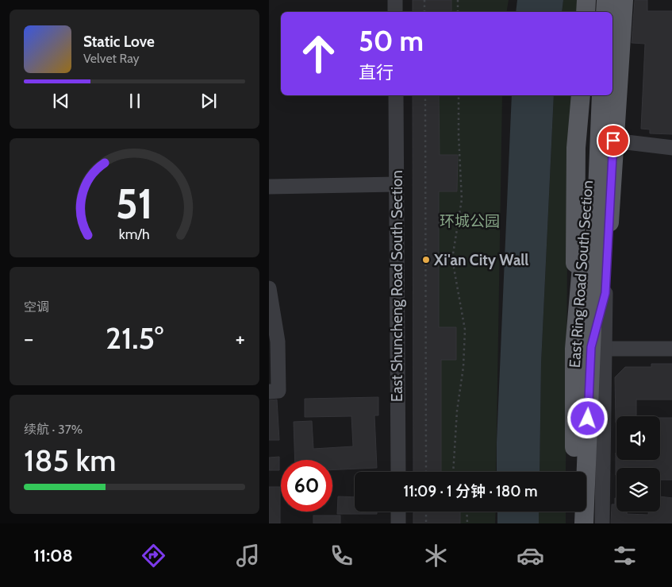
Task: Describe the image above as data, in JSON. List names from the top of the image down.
{
  "streets": {
    "main road": ["East Ring Road South Section"],
    "street": ["East Shuncheng Road South Section"]
  },
  "parks": ["环城公园"],
  "places": ["Xi'an City Wall"],
  "page": {
    "turn": ["50 m", "直行"],
    "song": ["Static Love", "Velvet Ray"],
    "tile": [
      "空调",
      ["续航 · 37%", "185 km"]
    ],
    "heat": ["−", "21.5°", "+"],
    "limit": "60",
    "trip": "11:09 · 1 分钟 · 180 m",
    "tabs": "11:08",
    "gauge": ["51", "km/h"]
  }
}
